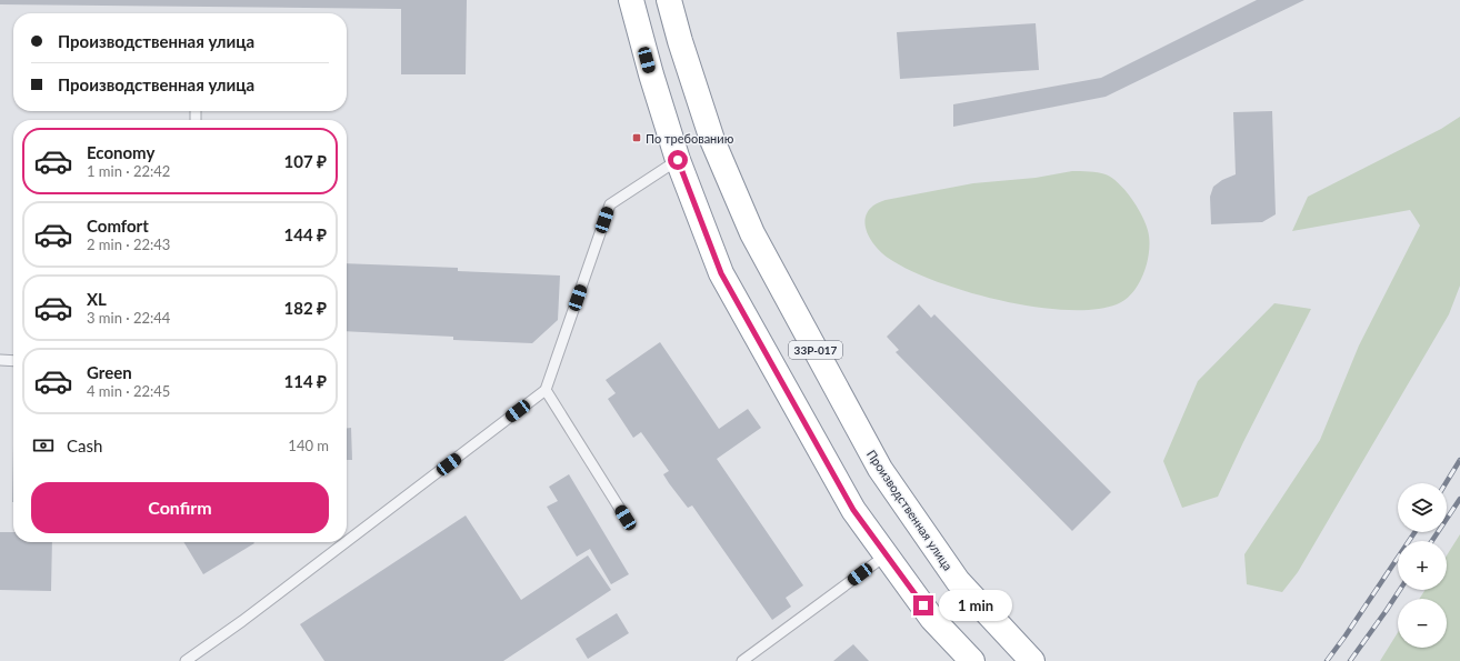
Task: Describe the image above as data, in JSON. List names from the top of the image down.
{
  "streets": {
    "highway": ["33Р-017", "Производственная улица"]
  },
  "places": {
    "transit": ["По требованию"]
  },
  "page": {
    "banner": ["Производственная улица", "Производственная улица"],
    "list": [
      {
        "name": "Economy",
        "note": "1 min · 22:42",
        "value": "107 ₽"
      },
      {
        "name": "Comfort",
        "note": "2 min · 22:43",
        "value": "144 ₽"
      },
      {
        "name": "XL",
        "note": "3 min · 22:44",
        "value": "182 ₽"
      },
      {
        "name": "Green",
        "note": "4 min · 22:45",
        "value": "114 ₽"
      }
    ],
    "pay": ["Cash", "140 m"],
    "buttons": "Confirm",
    "map_buttons": ["+", "−"],
    "bubble": "1 min"
  }
}
